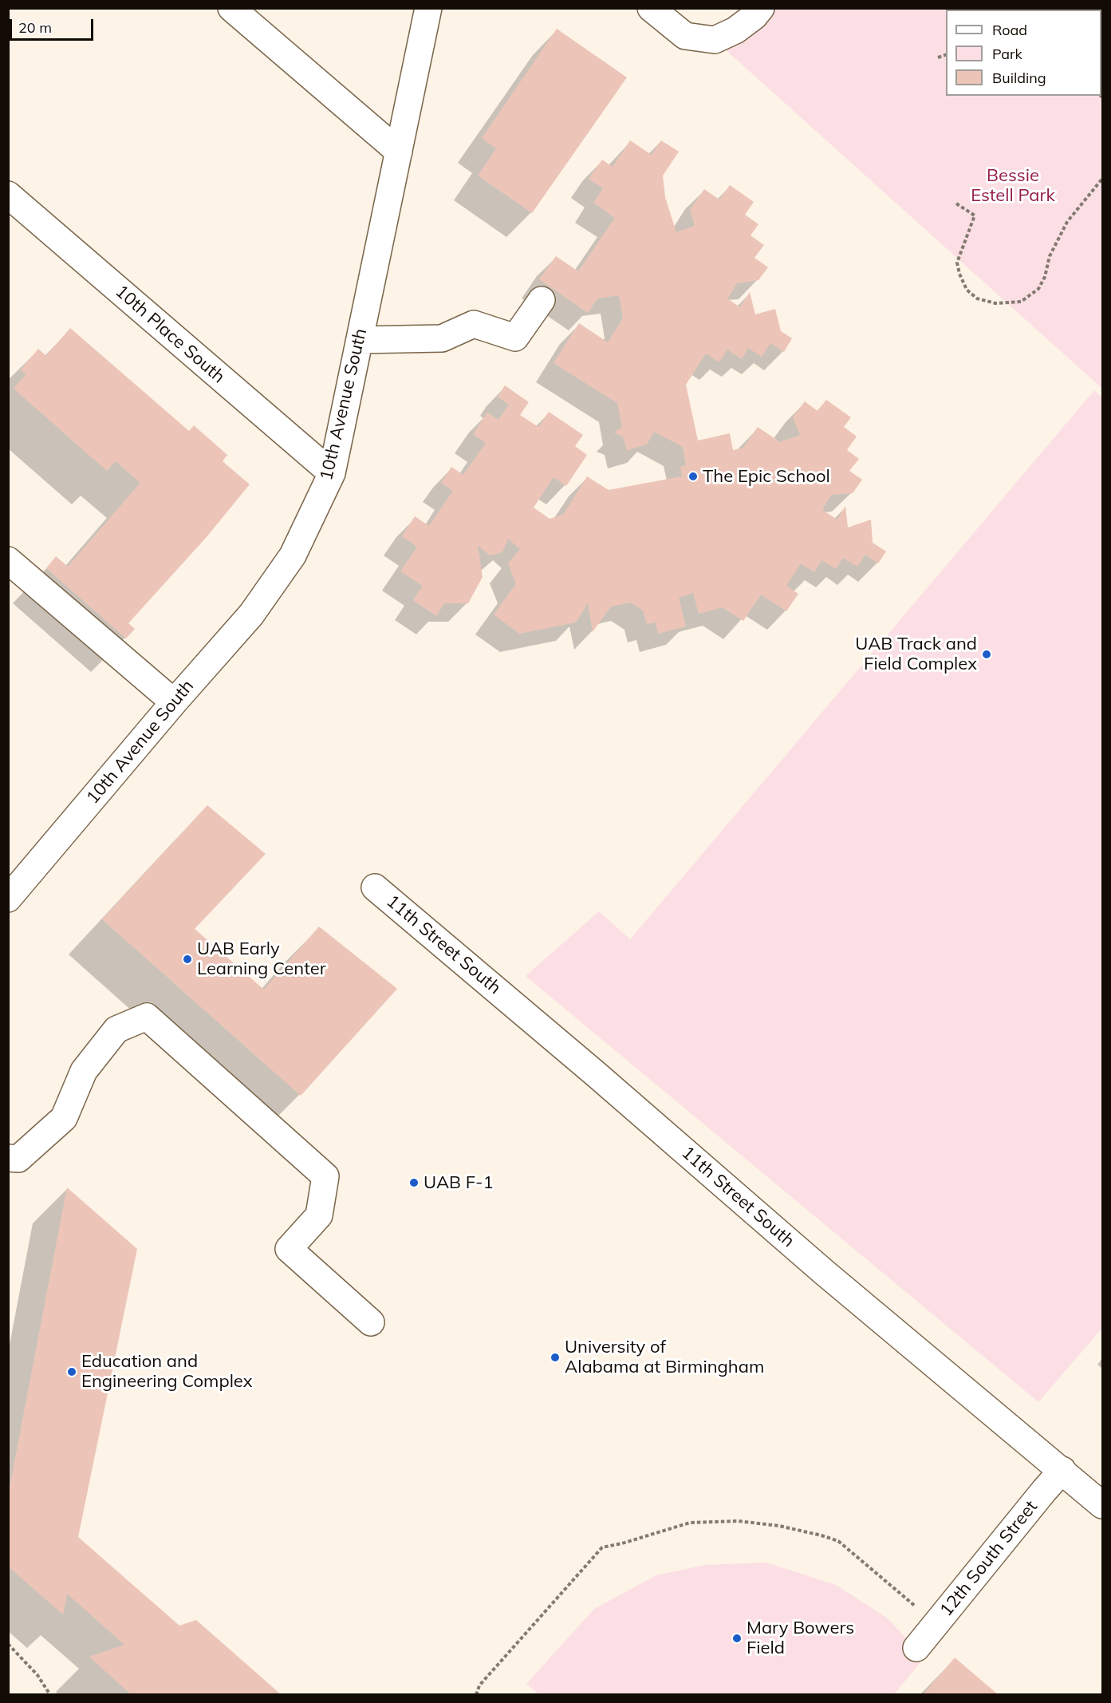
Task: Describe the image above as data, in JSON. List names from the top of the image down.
{
  "streets": {
    "street": [
      "10th Place South",
      "10th Avenue South",
      "11th Street South",
      "12th South Street"
    ]
  },
  "crossings": [
    ["10th Place South", "10th Avenue South"],
    ["11th Street South", "12th South Street"]
  ],
  "parks": ["Bessie Estell Park"],
  "places": [
    "The Epic School",
    "UAB Track and Field Complex",
    "UAB Early Learning Center",
    "UAB F-1",
    "University of Alabama at Birmingham",
    "Education and Engineering Complex",
    "Mary Bowers Field"
  ],
  "legend": ["Road", "Park", "Building"],
  "scale_bar": "20 m"
}
